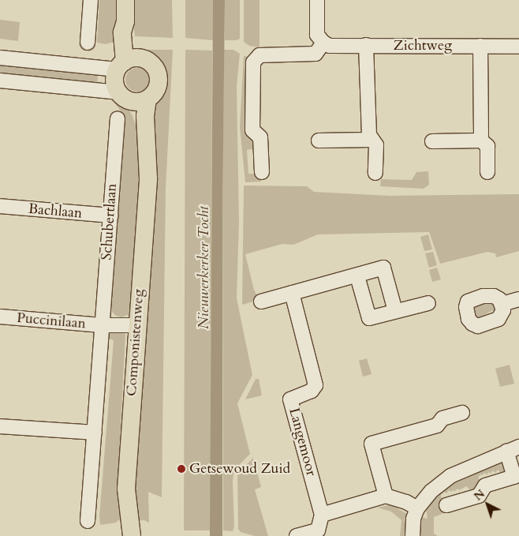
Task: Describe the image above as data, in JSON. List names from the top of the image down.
{
  "streets": {
    "main road": ["Componistenweg"],
    "street": [
      "Zichtweg",
      "Bachlaan",
      "Schubertlaan",
      "Puccinilaan",
      "Langemoor"
    ]
  },
  "crossings": [
    ["Bachlaan", "Schubertlaan"],
    ["Schubertlaan", "Puccinilaan"]
  ],
  "water": ["Nieuwerkerker Tocht"],
  "places": ["Getsewoud Zuid"],
  "north": "top left"
}
